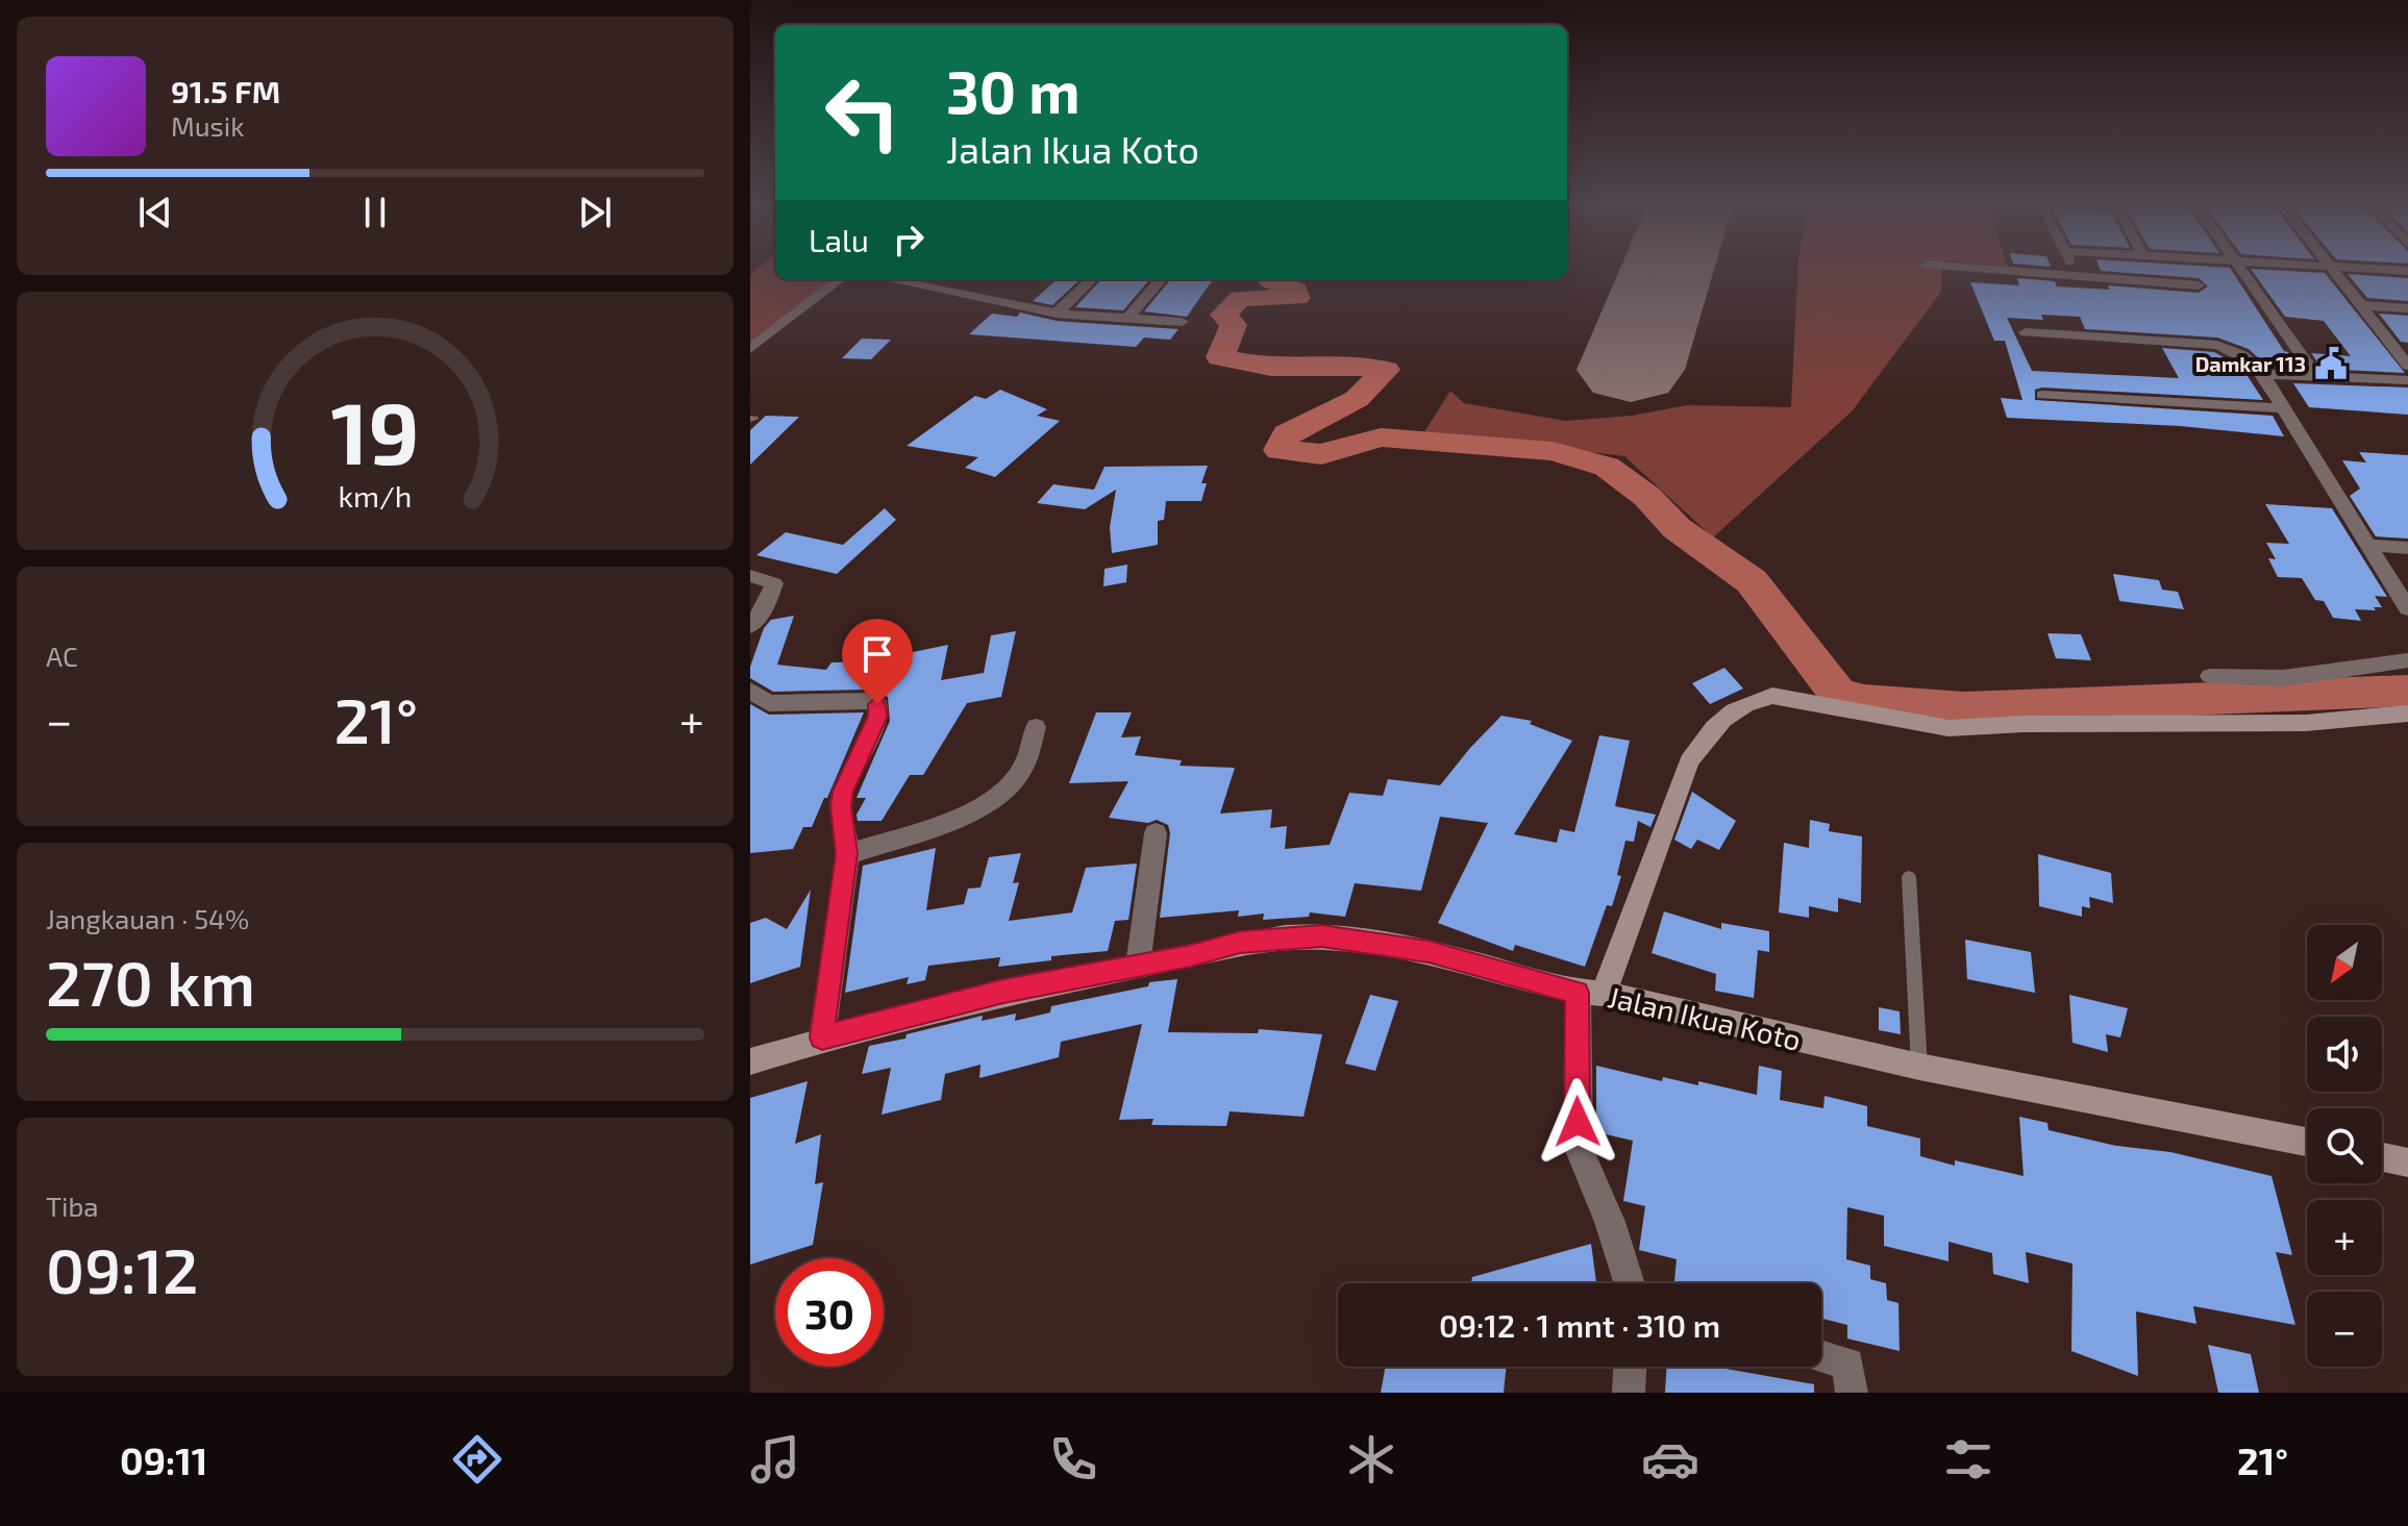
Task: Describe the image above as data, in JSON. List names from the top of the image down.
{
  "streets": {
    "street": ["Jalan Ikua Koto"]
  },
  "places": {
    "public building": ["Damkar 113"]
  },
  "north": "bottom left",
  "page": {
    "turn": ["30 m", "Jalan Ikua Koto"],
    "song": ["91.5 FM", "Musik"],
    "then": "Lalu",
    "tile": [
      "AC",
      ["Jangkauan · 54%", "270 km"],
      ["Tiba", "09:12"]
    ],
    "heat": ["−", "21°", "+"],
    "map_buttons": ["+", "−"],
    "limit": "30",
    "trip": "09:12 · 1 mnt · 310 m",
    "tabs": ["09:11", "21°"],
    "gauge": ["19", "km/h"]
  }
}
